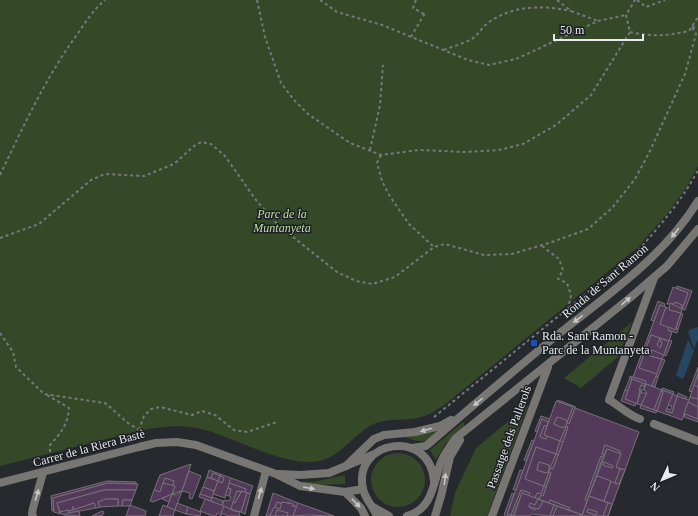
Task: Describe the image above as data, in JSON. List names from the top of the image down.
{
  "streets": {
    "street": ["Ronda de Sant Ramon", "Passatge dels Pallerols", "Carrer de la Riera Bastè"]
  },
  "crossings": [
    ["Ronda de Sant Ramon", "Carrer de la Riera Bastè"]
  ],
  "parks": ["Parc de la Muntanyeta"],
  "places": {
    "transit": ["Rda. Sant Ramon - Parc de la Muntanyeta"]
  },
  "scale_bar": "50 m",
  "north": "bottom left"
}
